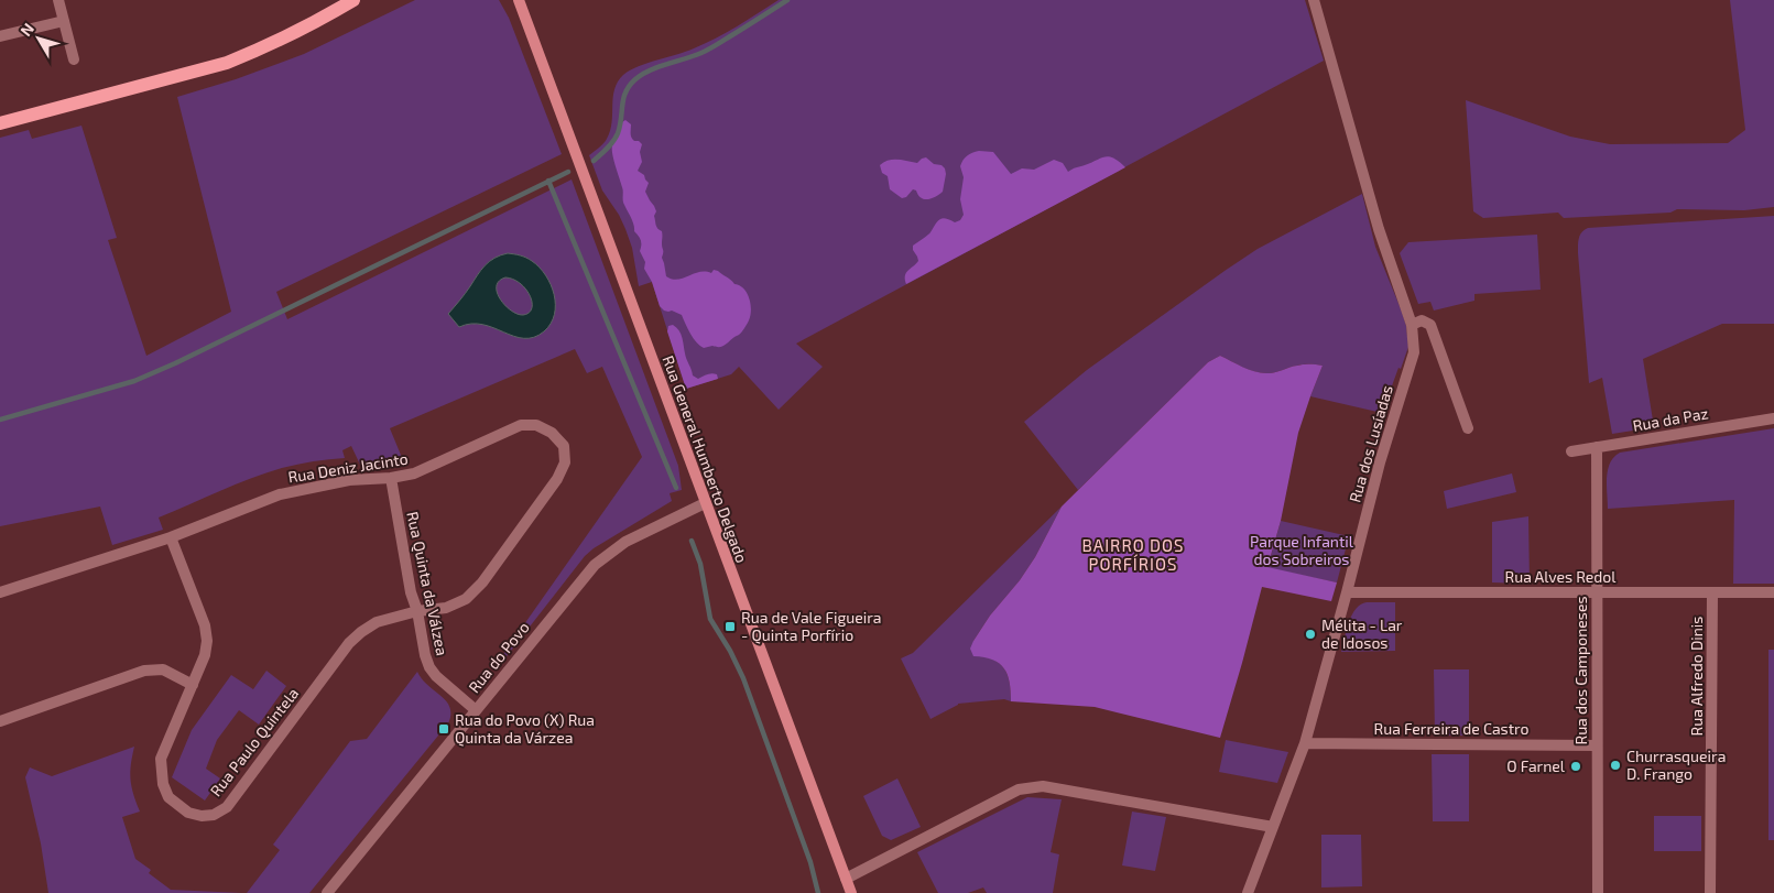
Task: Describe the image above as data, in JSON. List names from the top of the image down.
{
  "streets": {
    "main road": ["Rua General Humberto Delgado"],
    "street": [
      "Rua da Paz",
      "Rua dos Lusíadas",
      "Rua Deniz Jacinto",
      "Rua Alves Redol",
      "Rua Quinta da Válzea",
      "Rua do Povo",
      "Rua dos Camponeses",
      "Rua Alfredo Dinis",
      "Rua Ferreira de Castro",
      "Rua Paulo Quintela"
    ]
  },
  "crossings": [
    ["Rua da Paz", "Rua dos Camponeses"],
    ["Rua dos Lusíadas", "Rua Alves Redol"],
    ["Rua dos Lusíadas", "Rua Ferreira de Castro"],
    ["Rua General Humberto Delgado", "Rua do Povo"],
    ["Rua Deniz Jacinto", "Rua Quinta da Válzea"],
    ["Rua Deniz Jacinto", "Rua Paulo Quintela"],
    ["Rua Alves Redol", "Rua dos Camponeses"],
    ["Rua Alves Redol", "Rua Alfredo Dinis"],
    ["Rua Quinta da Válzea", "Rua do Povo"],
    ["Rua Quinta da Válzea", "Rua Paulo Quintela"],
    ["Rua dos Camponeses", "Rua Ferreira de Castro"]
  ],
  "districts": ["BAIRRO DOS PORFÍRIOS"],
  "parks": ["Parque Infantil dos Sobreiros"],
  "places": {
    "transit": ["Rua de Vale Figueira - Quinta Porfírio", "Rua do Povo (X) Rua Quinta da Várzea"],
    "other": ["Mélita - Lar de Idosos", "Churrasqueira D. Frango", "O Farnel"]
  },
  "north": "top left"
}
